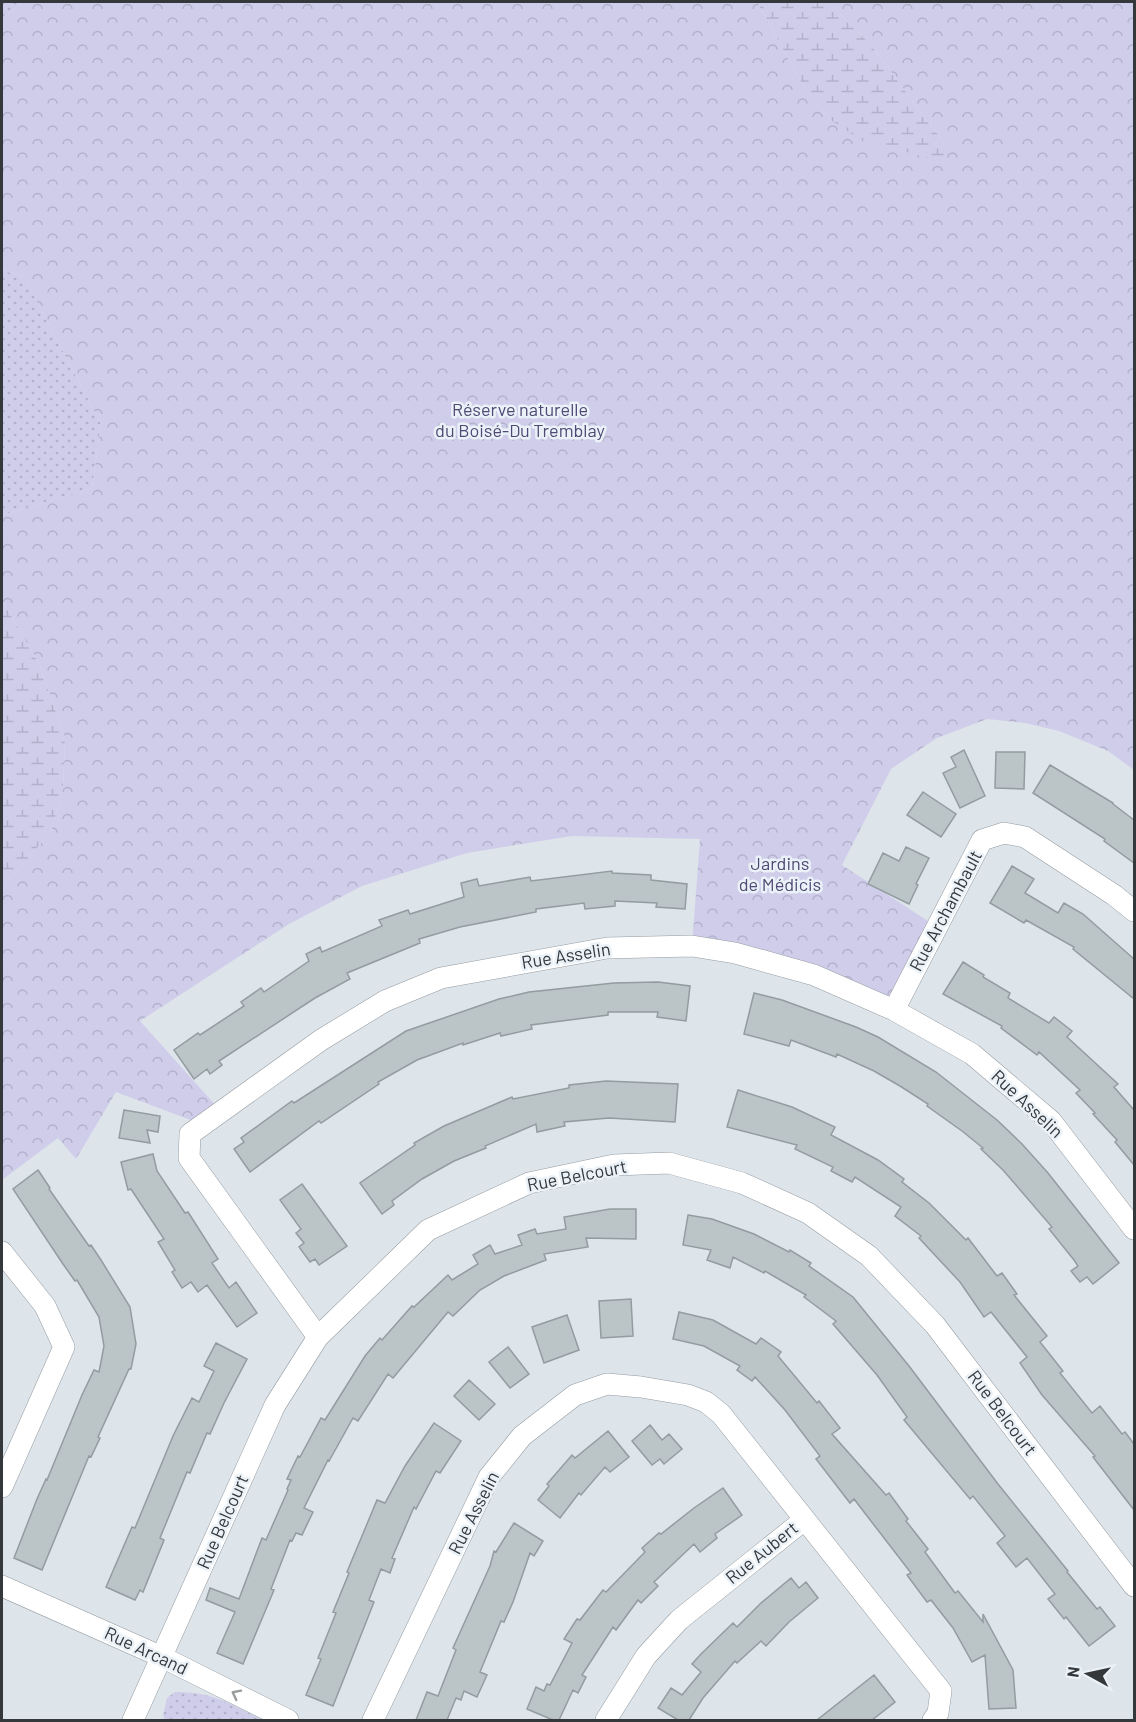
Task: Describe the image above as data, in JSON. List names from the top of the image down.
{
  "streets": {
    "street": [
      "Rue Archambault",
      "Rue Asselin",
      "Rue Belcourt",
      "Rue Aubert",
      "Rue Arcand"
    ]
  },
  "crossings": [
    ["Rue Archambault", "Rue Asselin"],
    ["Rue Asselin", "Rue Belcourt"],
    ["Rue Asselin", "Rue Aubert"],
    ["Rue Belcourt", "Rue Arcand"]
  ],
  "one_way": ["Rue Arcand"],
  "parks": ["Réserve naturelle du Boisé-Du Tremblay", "Jardins de Médicis"],
  "north": "left"
}
